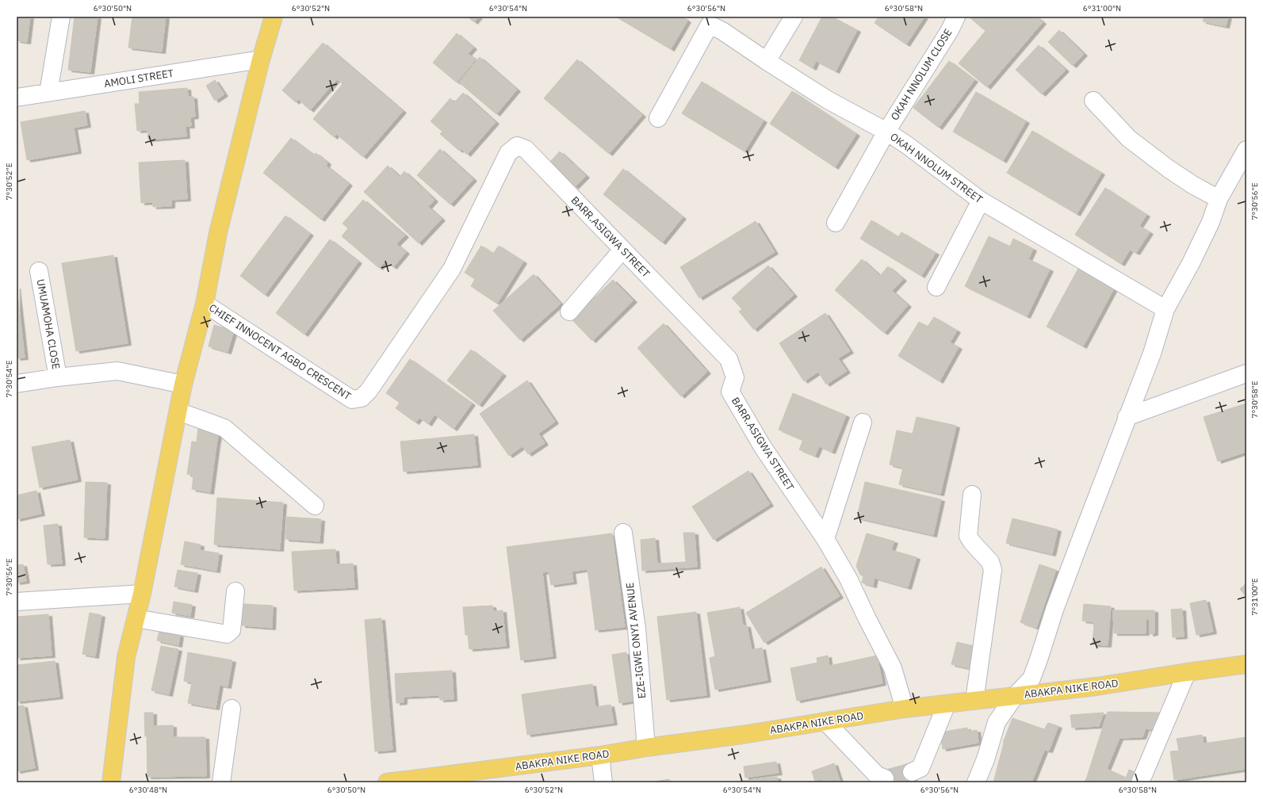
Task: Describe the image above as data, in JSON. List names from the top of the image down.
{
  "streets": {
    "main road": ["ABAKPA NIKE ROAD"],
    "street": [
      "OKAH NNOLUM CLOSE",
      "AMOLI STREET",
      "OKAH NNOLUM STREET",
      "BARR.ASIGWA STREET",
      "UMUAMOHA CLOSE",
      "CHIEF INNOCENT AGBO CRESCENT",
      "EZE-IGWE ONYI AVENUE"
    ]
  },
  "crossings": [
    ["OKAH NNOLUM CLOSE", "OKAH NNOLUM STREET"],
    ["BARR.ASIGWA STREET", "CHIEF INNOCENT AGBO CRESCENT"],
    ["BARR.ASIGWA STREET", "ABAKPA NIKE ROAD"],
    ["EZE-IGWE ONYI AVENUE", "ABAKPA NIKE ROAD"]
  ],
  "coordinates": [
    "6°30'50\"N",
    "6°30'52\"N",
    "6°30'54\"N",
    "6°30'56\"N",
    "6°30'58\"N",
    "6°31'00\"N",
    "7°30'52\"E",
    "7°30'56\"E",
    "7°30'54\"E",
    "7°30'58\"E",
    "7°31'00\"E",
    "6°30'48\"N"
  ]
}
